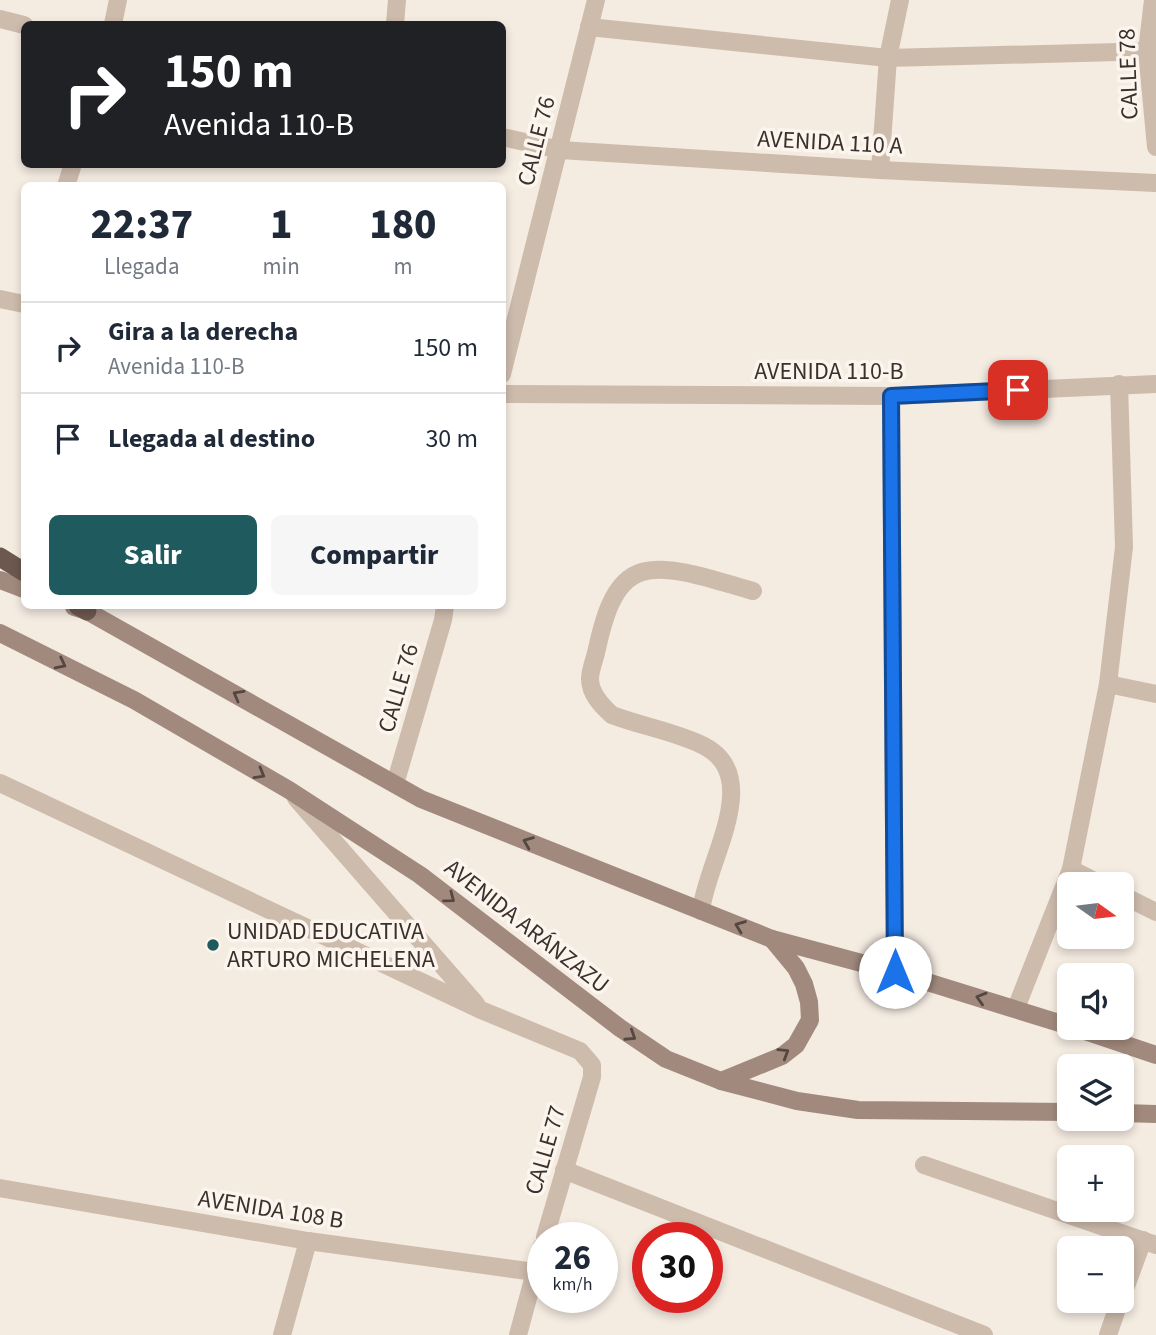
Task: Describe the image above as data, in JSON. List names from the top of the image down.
{
  "streets": {
    "main road": ["AVENIDA ARÁNZAZU"],
    "street": [
      "CALLE 78",
      "CALLE 76",
      "AVENIDA 110 A",
      "AVENIDA 110-B",
      "CALLE 77",
      "AVENIDA 108 B"
    ]
  },
  "crossings": [
    ["CALLE 76", "AVENIDA 110 A"]
  ],
  "places": ["UNIDAD EDUCATIVA ARTURO MICHELENA"],
  "north": "right",
  "page": {
    "turn": ["150 m", "Avenida 110-B"],
    "eta": [
      "22:37",
      "Llegada",
      "1",
      "min",
      "180",
      "m"
    ],
    "list": [
      {
        "name": "Gira a la derecha",
        "note": "Avenida 110-B",
        "value": "150 m"
      },
      {
        "name": "Llegada al destino",
        "value": "30 m"
      }
    ],
    "buttons": ["Salir", "Compartir"],
    "map_buttons": ["+", "−"],
    "speed": "26 km/h",
    "limit": "30"
  }
}
